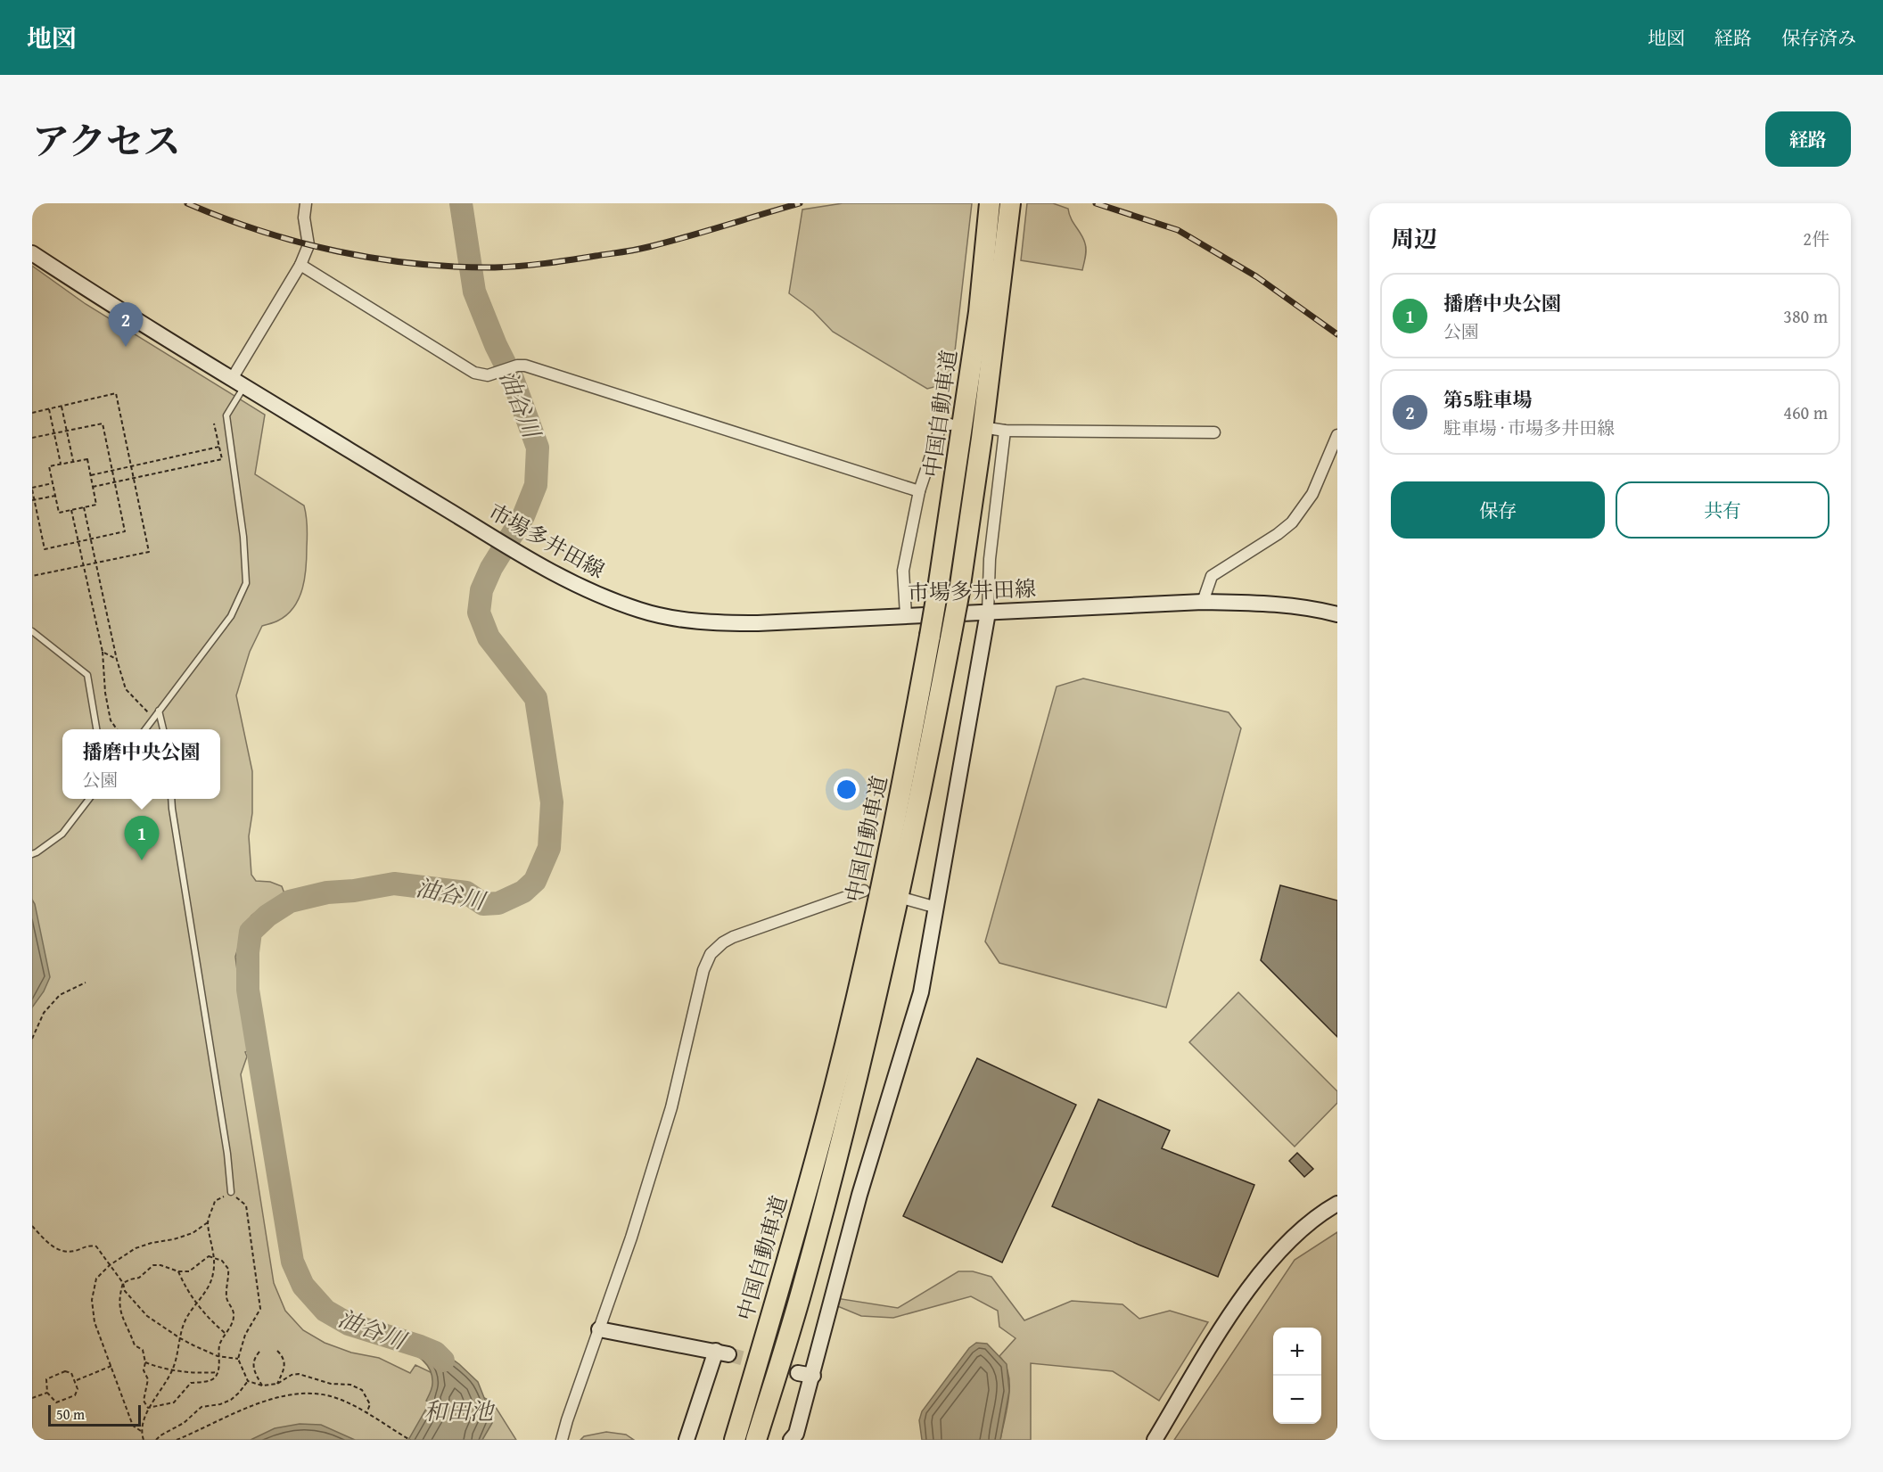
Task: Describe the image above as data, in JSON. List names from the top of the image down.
{
  "streets": {
    "highway": ["中国自動車道"],
    "main road": ["市場多井田線"]
  },
  "water": ["油谷川", "和田池"],
  "scale_bar": "50 m",
  "page": {
    "header": "地図",
    "nav": ["地図", "経路", "保存済み"],
    "title": "アクセス",
    "buttons": [
      "経路",
      ["保存", "共有"]
    ],
    "heading": ["周辺", "2件"],
    "list": [
      {
        "mark": "1",
        "name": "播磨中央公園",
        "note": "公園",
        "value": "380 m"
      },
      {
        "mark": "2",
        "name": "第5駐車場",
        "note": "駐車場 · 市場多井田線",
        "value": "460 m"
      }
    ],
    "pins": ["2", "1"],
    "popup": ["播磨中央公園", "公園"],
    "map_buttons": ["+", "−"],
    "scale": "50 m"
  }
}
